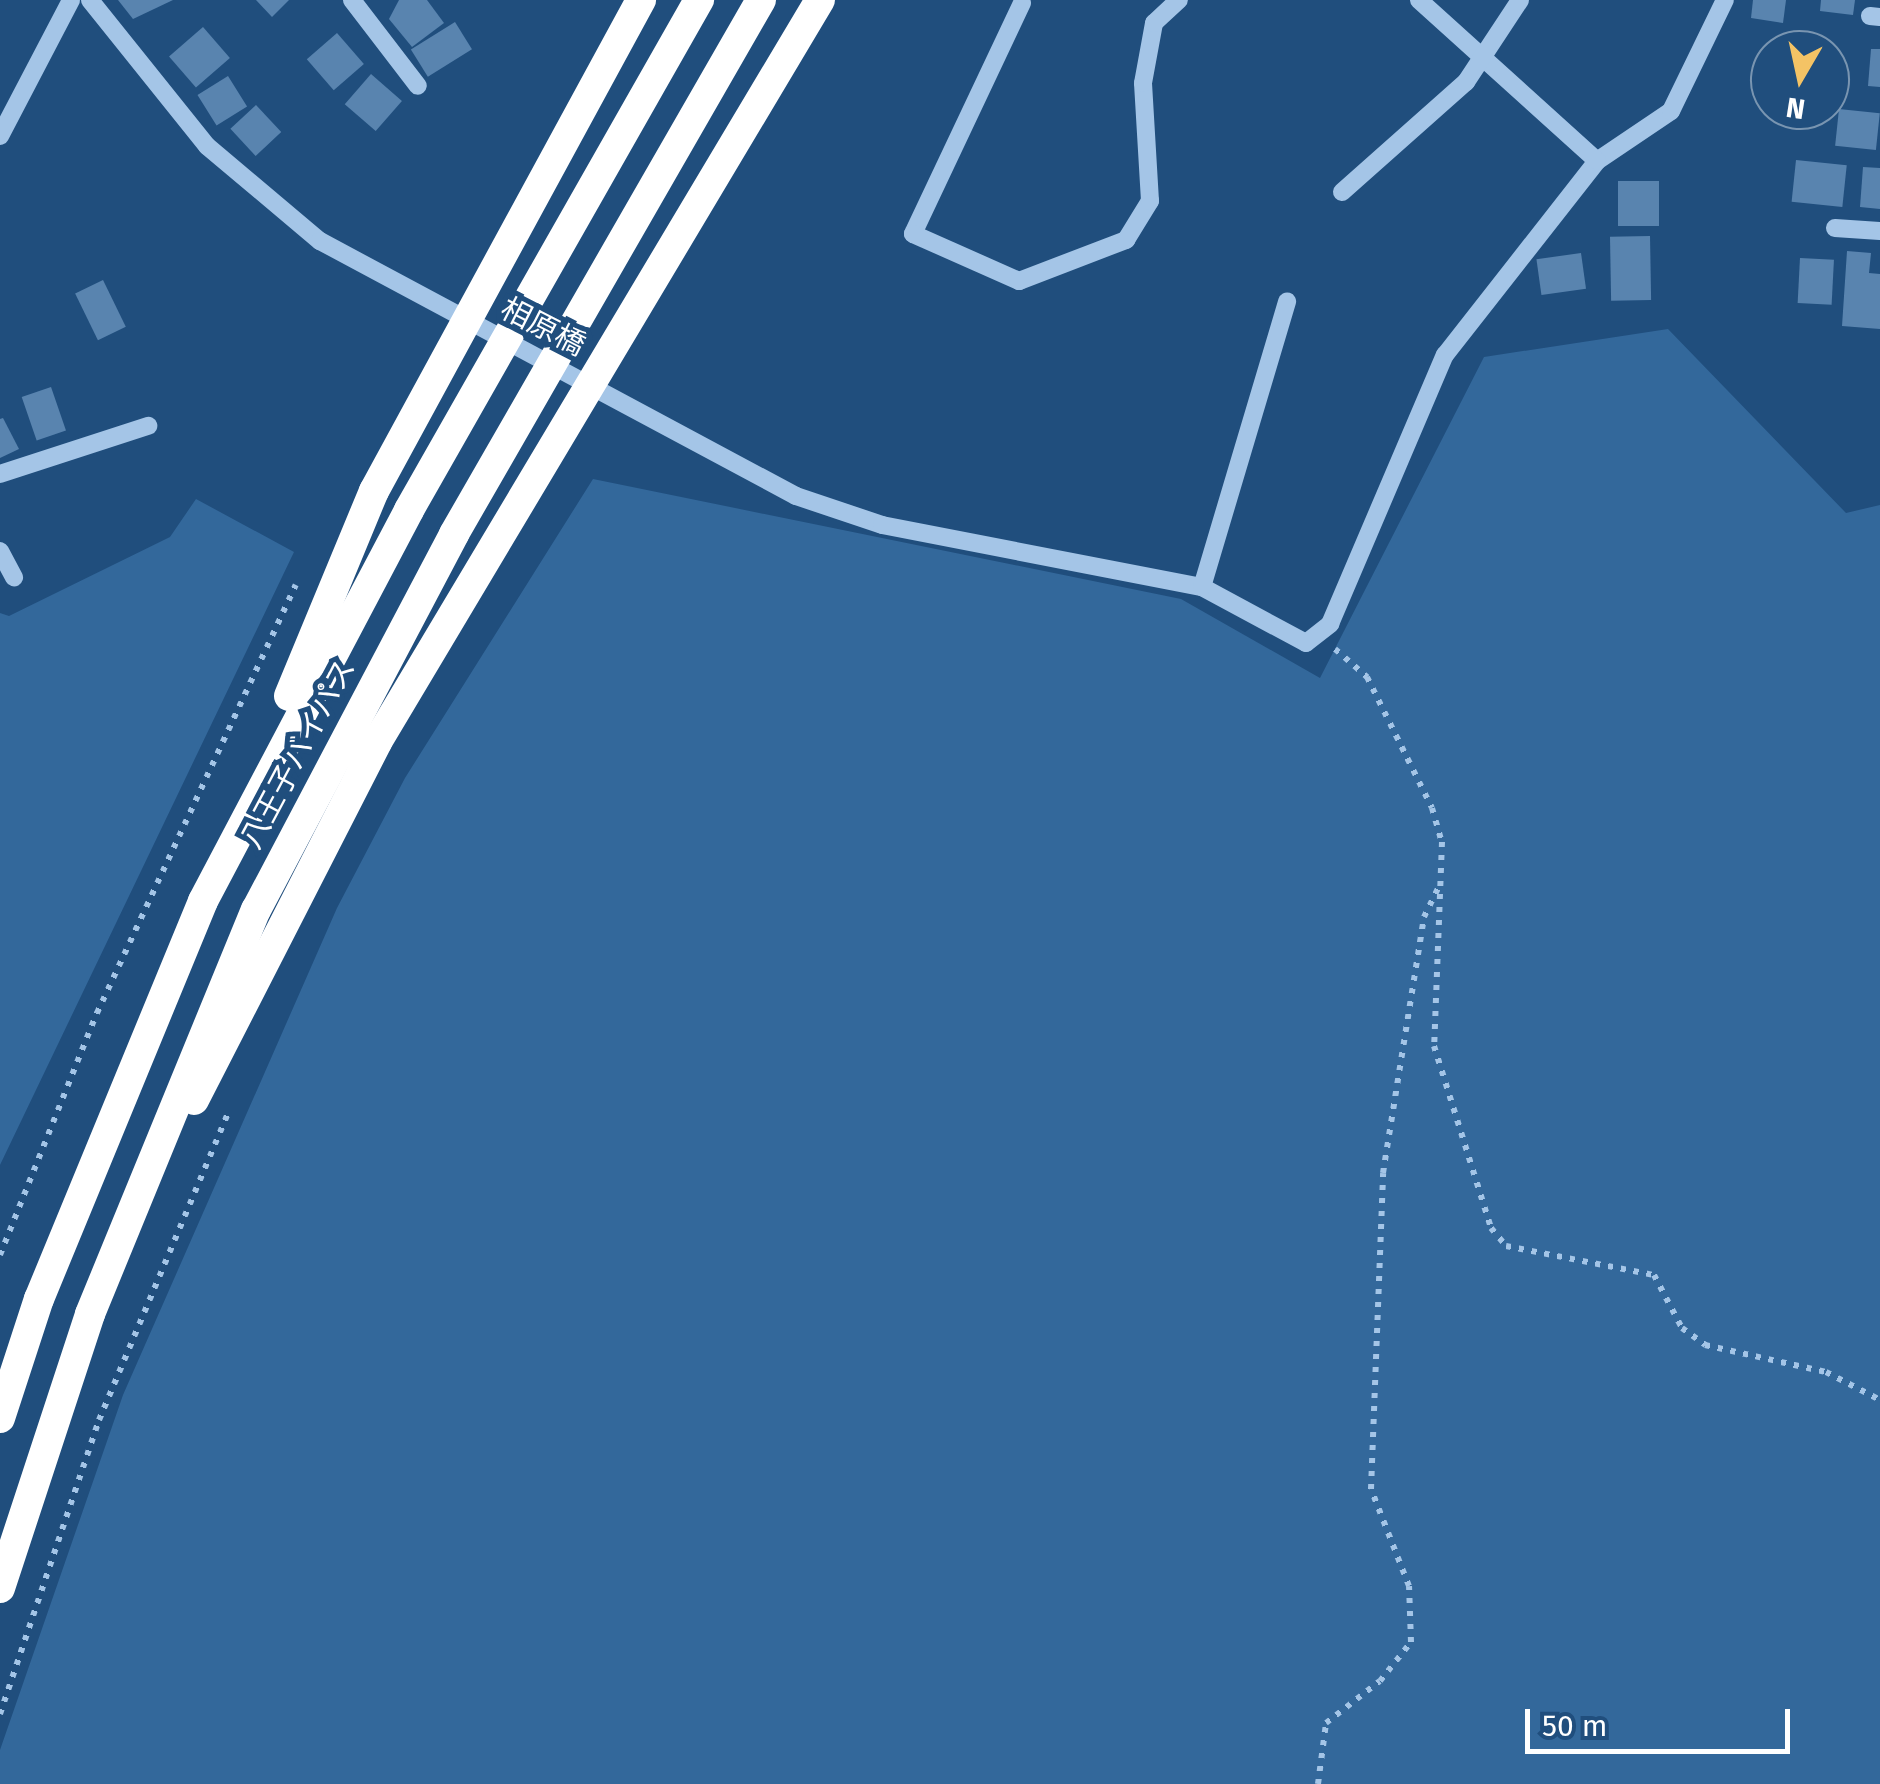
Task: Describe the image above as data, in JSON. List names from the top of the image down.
{
  "streets": {
    "highway": ["八王子バイパス"],
    "street": ["相原橋"]
  },
  "scale_bar": "50 m",
  "north": "bottom"
}
